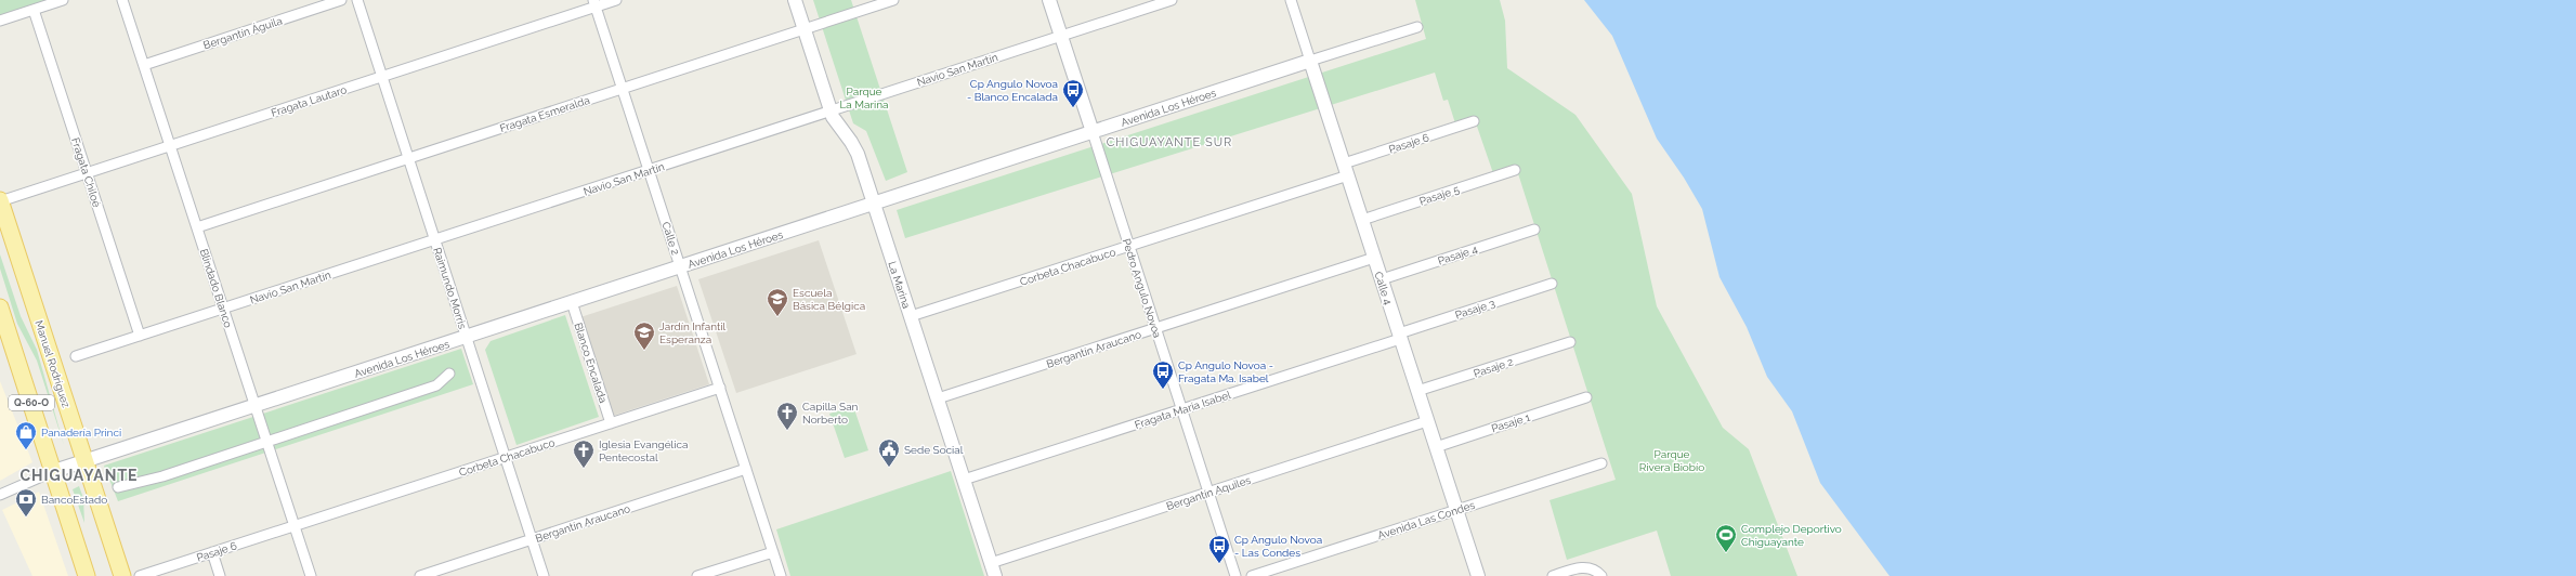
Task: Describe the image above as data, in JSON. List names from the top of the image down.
{
  "streets": {
    "main road": ["Manuel Rodríguez", "Q-60-O"],
    "street": [
      "Bergantín Águila",
      "Navío San Martín",
      "Fragata Lautaro",
      "Avenida Los Héroes",
      "Fragata Esmeralda",
      "Pasaje 6",
      "Fragata Chiloé",
      "Pasaje 5",
      "Calle 2",
      "Pasaje 4",
      "Corbeta Chacabuco",
      "La Marina",
      "Blindado Blanco",
      "Raimundo Morris",
      "Pedro Angulo Novoa",
      "Calle 4",
      "Pasaje 3",
      "Bergantín Araucano",
      "Blanco Encalada",
      "Pasaje 2",
      "Fragata María Isabel",
      "Pasaje 1",
      "Bergantín Aquiles",
      "Avenida Las Condes"
    ]
  },
  "crossings": [
    ["Bergantín Águila", "Blindado Blanco"],
    ["Navío San Martín", "Fragata Chiloé"],
    ["Navío San Martín", "Calle 2"],
    ["Navío San Martín", "La Marina"],
    ["Navío San Martín", "Blindado Blanco"],
    ["Navío San Martín", "Raimundo Morris"],
    ["Navío San Martín", "Pedro Angulo Novoa"],
    ["Fragata Lautaro", "Fragata Chiloé"],
    ["Fragata Lautaro", "Calle 2"],
    ["Fragata Lautaro", "Blindado Blanco"],
    ["Fragata Lautaro", "Raimundo Morris"],
    ["Fragata Lautaro", "Manuel Rodríguez"],
    ["Avenida Los Héroes", "Calle 2"],
    ["Avenida Los Héroes", "La Marina"],
    ["Avenida Los Héroes", "Blindado Blanco"],
    ["Avenida Los Héroes", "Raimundo Morris"],
    ["Avenida Los Héroes", "Pedro Angulo Novoa"],
    ["Avenida Los Héroes", "Calle 4"],
    ["Avenida Los Héroes", "Blanco Encalada"],
    ["Avenida Los Héroes", "Manuel Rodríguez"],
    ["Avenida Los Héroes", "Q-60-O"],
    ["Fragata Esmeralda", "Calle 2"],
    ["Fragata Esmeralda", "La Marina"],
    ["Fragata Esmeralda", "Blindado Blanco"],
    ["Fragata Esmeralda", "Raimundo Morris"],
    ["Pasaje 6", "Corbeta Chacabuco"],
    ["Pasaje 6", "Blindado Blanco"],
    ["Pasaje 6", "Calle 4"],
    ["Pasaje 5", "Calle 4"],
    ["Calle 2", "Corbeta Chacabuco"],
    ["Calle 2", "Bergantín Araucano"],
    ["Pasaje 4", "Calle 4"],
    ["Corbeta Chacabuco", "La Marina"],
    ["Corbeta Chacabuco", "Blindado Blanco"],
    ["Corbeta Chacabuco", "Raimundo Morris"],
    ["Corbeta Chacabuco", "Pedro Angulo Novoa"],
    ["Corbeta Chacabuco", "Calle 4"],
    ["Corbeta Chacabuco", "Blanco Encalada"],
    ["La Marina", "Bergantín Araucano"],
    ["La Marina", "Fragata María Isabel"],
    ["La Marina", "Bergantín Aquiles"],
    ["Raimundo Morris", "Bergantín Araucano"],
    ["Pedro Angulo Novoa", "Bergantín Araucano"],
    ["Pedro Angulo Novoa", "Fragata María Isabel"],
    ["Pedro Angulo Novoa", "Bergantín Aquiles"],
    ["Calle 4", "Pasaje 3"],
    ["Calle 4", "Bergantín Araucano"],
    ["Calle 4", "Pasaje 2"],
    ["Calle 4", "Fragata María Isabel"],
    ["Calle 4", "Pasaje 1"],
    ["Calle 4", "Bergantín Aquiles"],
    ["Calle 4", "Avenida Las Condes"],
    ["Pasaje 3", "Fragata María Isabel"]
  ],
  "districts": ["CHIGUAYANTE SUR", "CHIGUAYANTE"],
  "parks": ["Parque La Marina", "Parque Rivera Biobío"],
  "places": {
    "bus stop": ["Cp Angulo Novoa - Blanco Encalada", "Cp Angulo Novoa - Fragata Ma. Isabel", "Cp Angulo Novoa - Las Condes"],
    "school or university": ["Escuela Básica Bélgica", "Jardín Infantil Esperanza"],
    "church": ["Capilla San Norberto", "Iglesia Evangélica Pentecostal"],
    "shop": ["Panadería Princi"],
    "public building": ["Sede Social"],
    "bank": ["BancoEstado"],
    "sports": ["Complejo Deportivo Chiguayante"]
  }
}
